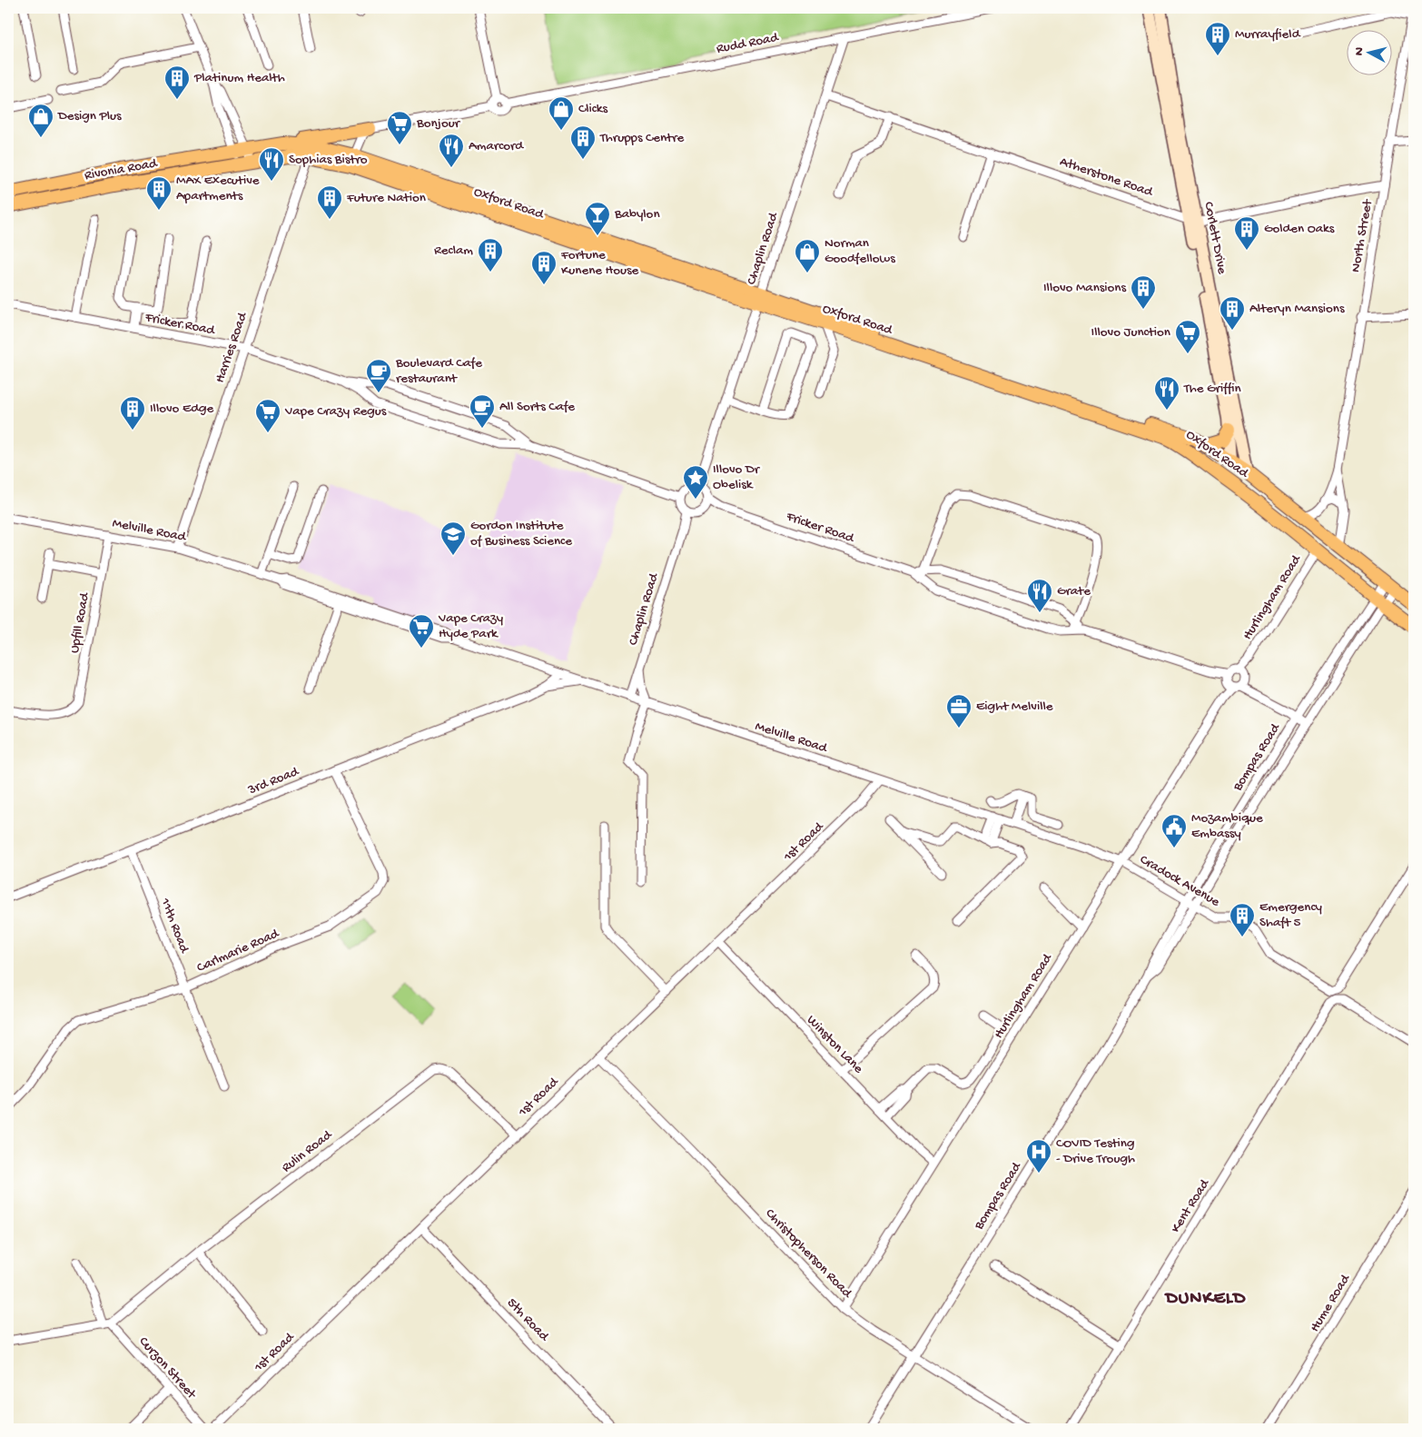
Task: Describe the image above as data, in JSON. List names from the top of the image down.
{
  "streets": {
    "main road": ["Rivonia Road", "Oxford Road", "Corlett Drive"],
    "street": [
      "Rudd Road",
      "Atherstone Road",
      "North Street",
      "Chaplin Road",
      "Fricker Road",
      "Harries Road",
      "Melville Road",
      "Hurlingham Road",
      "Upfill Road",
      "Bompas Road",
      "3rd Road",
      "1st Road",
      "Cradock Avenue",
      "11th Road",
      "Carlmarie Road",
      "Winston Lane",
      "Rulin Road",
      "Kent Road",
      "Christopherson Road",
      "Hume Road",
      "5th Road",
      "Curzon Street"
    ]
  },
  "crossings": [
    ["Rudd Road", "Chaplin Road"],
    ["Rivonia Road", "Oxford Road"],
    ["Atherstone Road", "Corlett Drive"],
    ["Atherstone Road", "Chaplin Road"],
    ["Oxford Road", "North Street"],
    ["Oxford Road", "Corlett Drive"],
    ["Oxford Road", "Chaplin Road"],
    ["Oxford Road", "Harries Road"],
    ["Oxford Road", "Hurlingham Road"],
    ["Oxford Road", "Bompas Road"],
    ["Chaplin Road", "Fricker Road"],
    ["Chaplin Road", "Melville Road"],
    ["Fricker Road", "Harries Road"],
    ["Fricker Road", "Hurlingham Road"],
    ["Fricker Road", "Bompas Road"],
    ["Harries Road", "Melville Road"],
    ["Melville Road", "Hurlingham Road"],
    ["Melville Road", "Upfill Road"],
    ["Melville Road", "3rd Road"],
    ["Melville Road", "1st Road"],
    ["Melville Road", "Cradock Avenue"],
    ["Hurlingham Road", "Cradock Avenue"],
    ["Hurlingham Road", "Winston Lane"],
    ["Hurlingham Road", "Christopherson Road"],
    ["Bompas Road", "Cradock Avenue"],
    ["Bompas Road", "Christopherson Road"],
    ["3rd Road", "11th Road"],
    ["3rd Road", "Carlmarie Road"],
    ["1st Road", "Winston Lane"],
    ["1st Road", "Rulin Road"],
    ["1st Road", "Christopherson Road"],
    ["1st Road", "5th Road"],
    ["Cradock Avenue", "Kent Road"],
    ["11th Road", "Carlmarie Road"],
    ["Rulin Road", "Curzon Street"]
  ],
  "districts": ["DUNKELD"],
  "places": {
    "building": [
      "Murrayfield",
      "Platinum Health",
      "Thrupps Centre",
      "MAX Executive Apartments",
      "Future Nation",
      "Golden Oaks",
      "Reclam",
      "Fortune Kunene House",
      "Illovo Mansions",
      "Alteryn Mansions",
      "Illovo Edge",
      "Emergency Shaft 5"
    ],
    "shop": ["Clicks", "Design Plus", "Norman Goodfellows"],
    "supermarket": [
      "Bonjour",
      "Illovo Junction",
      "Vape Crazy Regus",
      "Vape Crazy Hyde Park"
    ],
    "restaurant": [
      "Amarcord",
      "Sophias Bistro",
      "The Griffin",
      "Grate"
    ],
    "bar": ["Babylon"],
    "cafe": ["Boulevard Cafe restaurant", "All Sorts Cafe"],
    "place": ["Illovo Dr Obelisk"],
    "school or university": ["Gordon Institute of Business Science"],
    "office": ["Eight Melville"],
    "public building": ["Mozambique Embassy"],
    "hospital": ["COVID Testing - Drive Trough"]
  },
  "north": "left"
}
